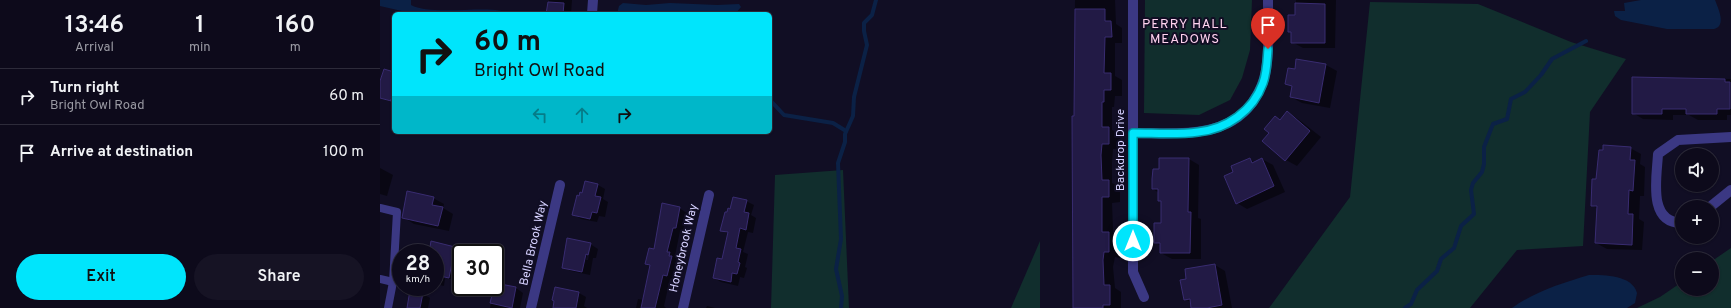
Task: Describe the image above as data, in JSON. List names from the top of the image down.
{
  "streets": {
    "street": ["Backdrop Drive", "Bella Brook Way", "Honeybrook Way"]
  },
  "districts": ["PERRY HALL MEADOWS"],
  "page": {
    "eta": [
      "13:46",
      "Arrival",
      "1",
      "min",
      "160",
      "m"
    ],
    "turn": ["60 m", "Bright Owl Road"],
    "list": [
      {
        "name": "Turn right",
        "note": "Bright Owl Road",
        "value": "60 m"
      },
      {
        "name": "Arrive at destination",
        "value": "100 m"
      }
    ],
    "map_buttons": ["+", "−"],
    "speed": "28 km/h",
    "limit": "30",
    "buttons": ["Exit", "Share"]
  }
}
